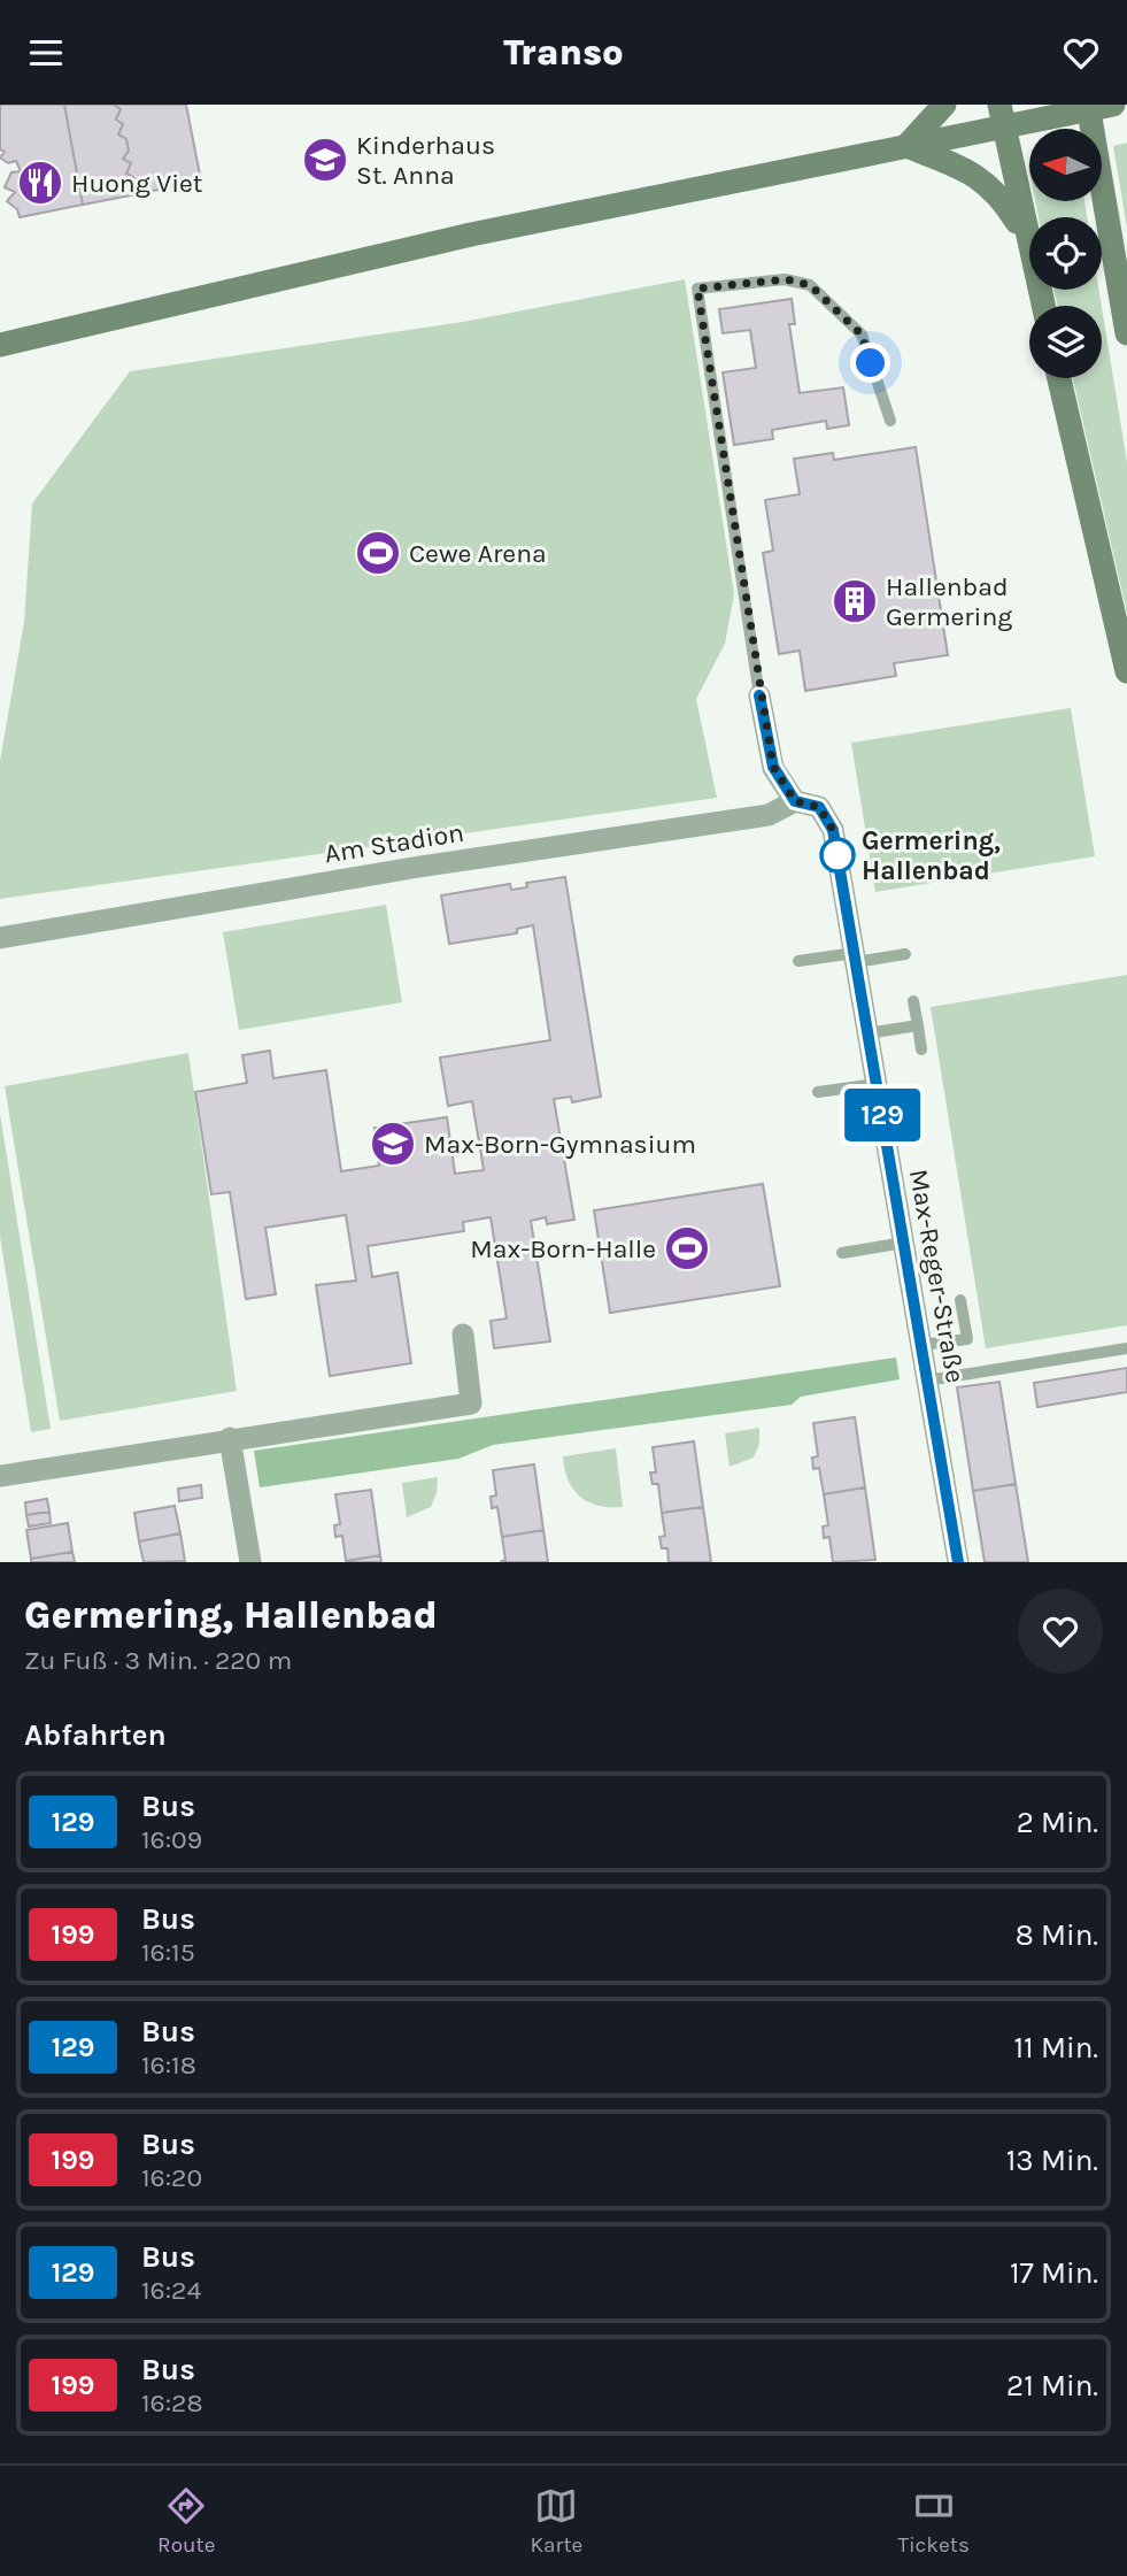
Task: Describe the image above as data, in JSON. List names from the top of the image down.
{
  "streets": {
    "street": ["Am Stadion", "Max-Reger-Straße"]
  },
  "crossings": [
    ["Am Stadion", "Max-Reger-Straße"]
  ],
  "places": {
    "school or university": ["Kinderhaus St. Anna", "Max-Born-Gymnasium"],
    "restaurant": ["Huong Viet"],
    "sports": ["Cewe Arena", "Max-Born-Halle"],
    "building": ["Hallenbad Germering"],
    "other": ["Germering, Hallenbad"]
  },
  "lines": ["bus line 129"],
  "north": "left",
  "page": {
    "header": "Transo",
    "on_map": "129",
    "heading": [
      ["Germering, Hallenbad", "Zu Fuß · 3 Min. · 220 m"],
      "Abfahrten"
    ],
    "list": [
      {
        "mark": "129",
        "name": "Bus",
        "note": "16:09",
        "value": "2 Min."
      },
      {
        "mark": "199",
        "name": "Bus",
        "note": "16:15",
        "value": "8 Min."
      },
      {
        "mark": "129",
        "name": "Bus",
        "note": "16:18",
        "value": "11 Min."
      },
      {
        "mark": "199",
        "name": "Bus",
        "note": "16:20",
        "value": "13 Min."
      },
      {
        "mark": "129",
        "name": "Bus",
        "note": "16:24",
        "value": "17 Min."
      },
      {
        "mark": "199",
        "name": "Bus",
        "note": "16:28",
        "value": "21 Min."
      }
    ],
    "tabs": ["Route", "Karte", "Tickets"]
  }
}
